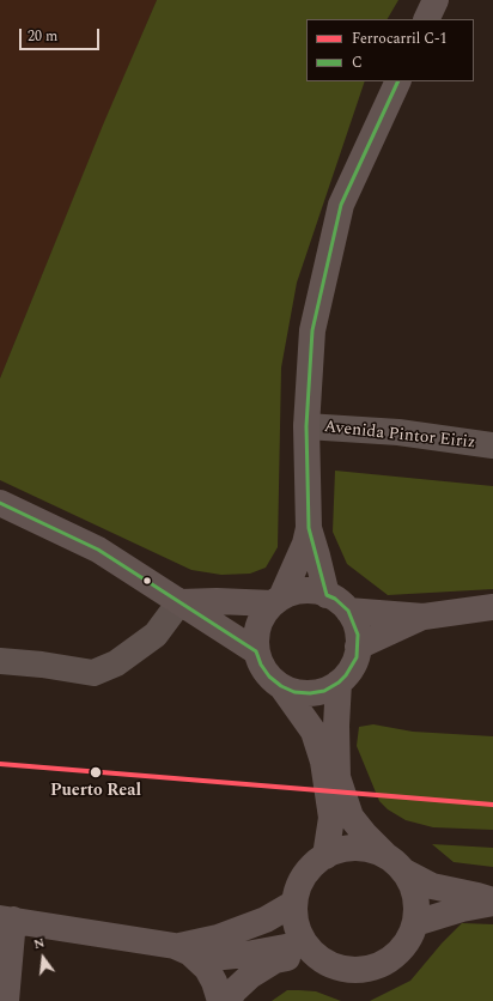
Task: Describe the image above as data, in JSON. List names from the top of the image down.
{
  "streets": {
    "street": ["Avenida Pintor Eiriz"]
  },
  "places": ["Puerto Real"],
  "lines": ["transit line C", "rail line C-1"],
  "legend": ["Ferrocarril C-1", "C"],
  "scale_bar": "20 m",
  "north": "top"
}
